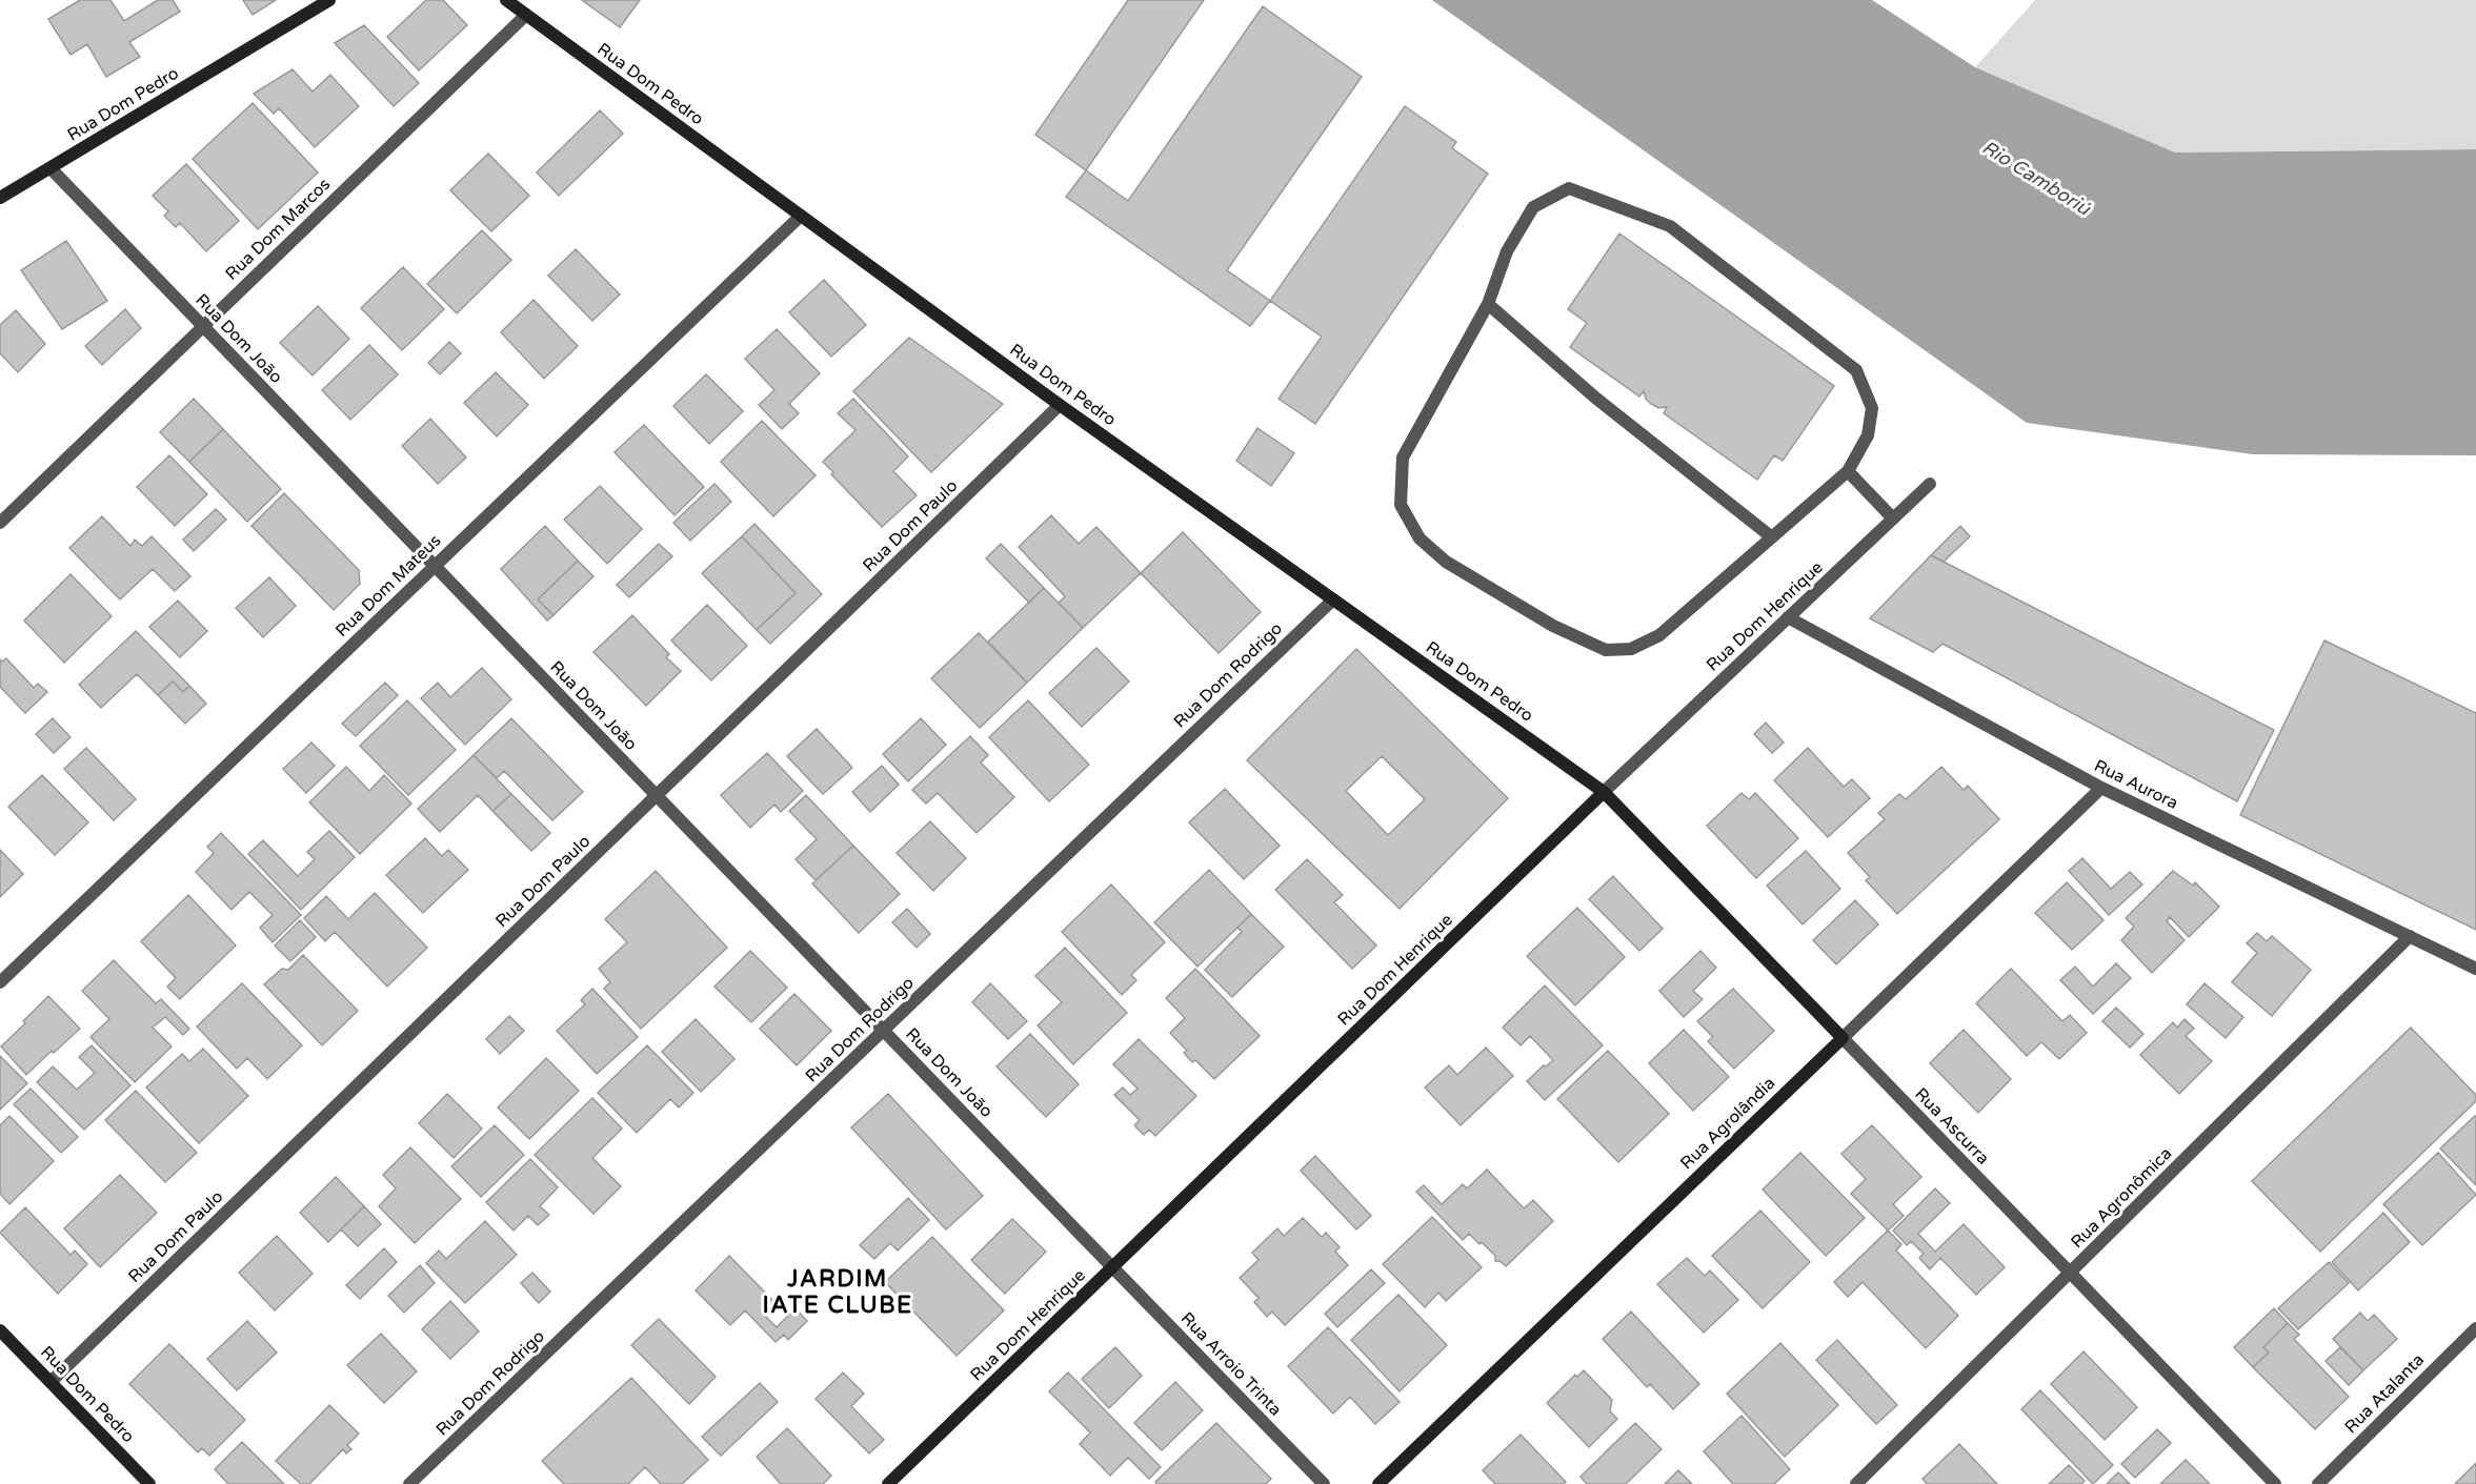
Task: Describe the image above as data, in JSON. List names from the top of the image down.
{
  "streets": {
    "street": [
      "Rua Dom Pedro",
      "Rua Dom Marcos",
      "Rua Dom João",
      "Rua Dom Paulo",
      "Rua Dom Mateus",
      "Rua Dom Henrique",
      "Rua Dom Rodrigo",
      "Rua Aurora",
      "Rua Agrolândia",
      "Rua Ascurra",
      "Rua Agronômica",
      "Rua Arroio Trinta",
      "Rua Atalanta"
    ]
  },
  "crossings": [
    ["Rua Dom Pedro", "Rua Dom Marcos"],
    ["Rua Dom Pedro", "Rua Dom João"],
    ["Rua Dom Pedro", "Rua Dom Paulo"],
    ["Rua Dom Pedro", "Rua Dom Mateus"],
    ["Rua Dom Pedro", "Rua Dom Henrique"],
    ["Rua Dom Pedro", "Rua Dom Rodrigo"],
    ["Rua Dom Pedro", "Rua Ascurra"],
    ["Rua Dom Marcos", "Rua Dom João"],
    ["Rua Dom João", "Rua Dom Paulo"],
    ["Rua Dom João", "Rua Dom Mateus"],
    ["Rua Dom João", "Rua Dom Henrique"],
    ["Rua Dom João", "Rua Dom Rodrigo"],
    ["Rua Dom João", "Rua Arroio Trinta"],
    ["Rua Dom Henrique", "Rua Aurora"],
    ["Rua Dom Henrique", "Rua Ascurra"],
    ["Rua Dom Henrique", "Rua Arroio Trinta"],
    ["Rua Aurora", "Rua Agrolândia"],
    ["Rua Aurora", "Rua Agronômica"],
    ["Rua Agrolândia", "Rua Ascurra"],
    ["Rua Ascurra", "Rua Agronômica"]
  ],
  "districts": ["JARDIM IATE CLUBE"],
  "water": ["Rio Camboriú"]
}
